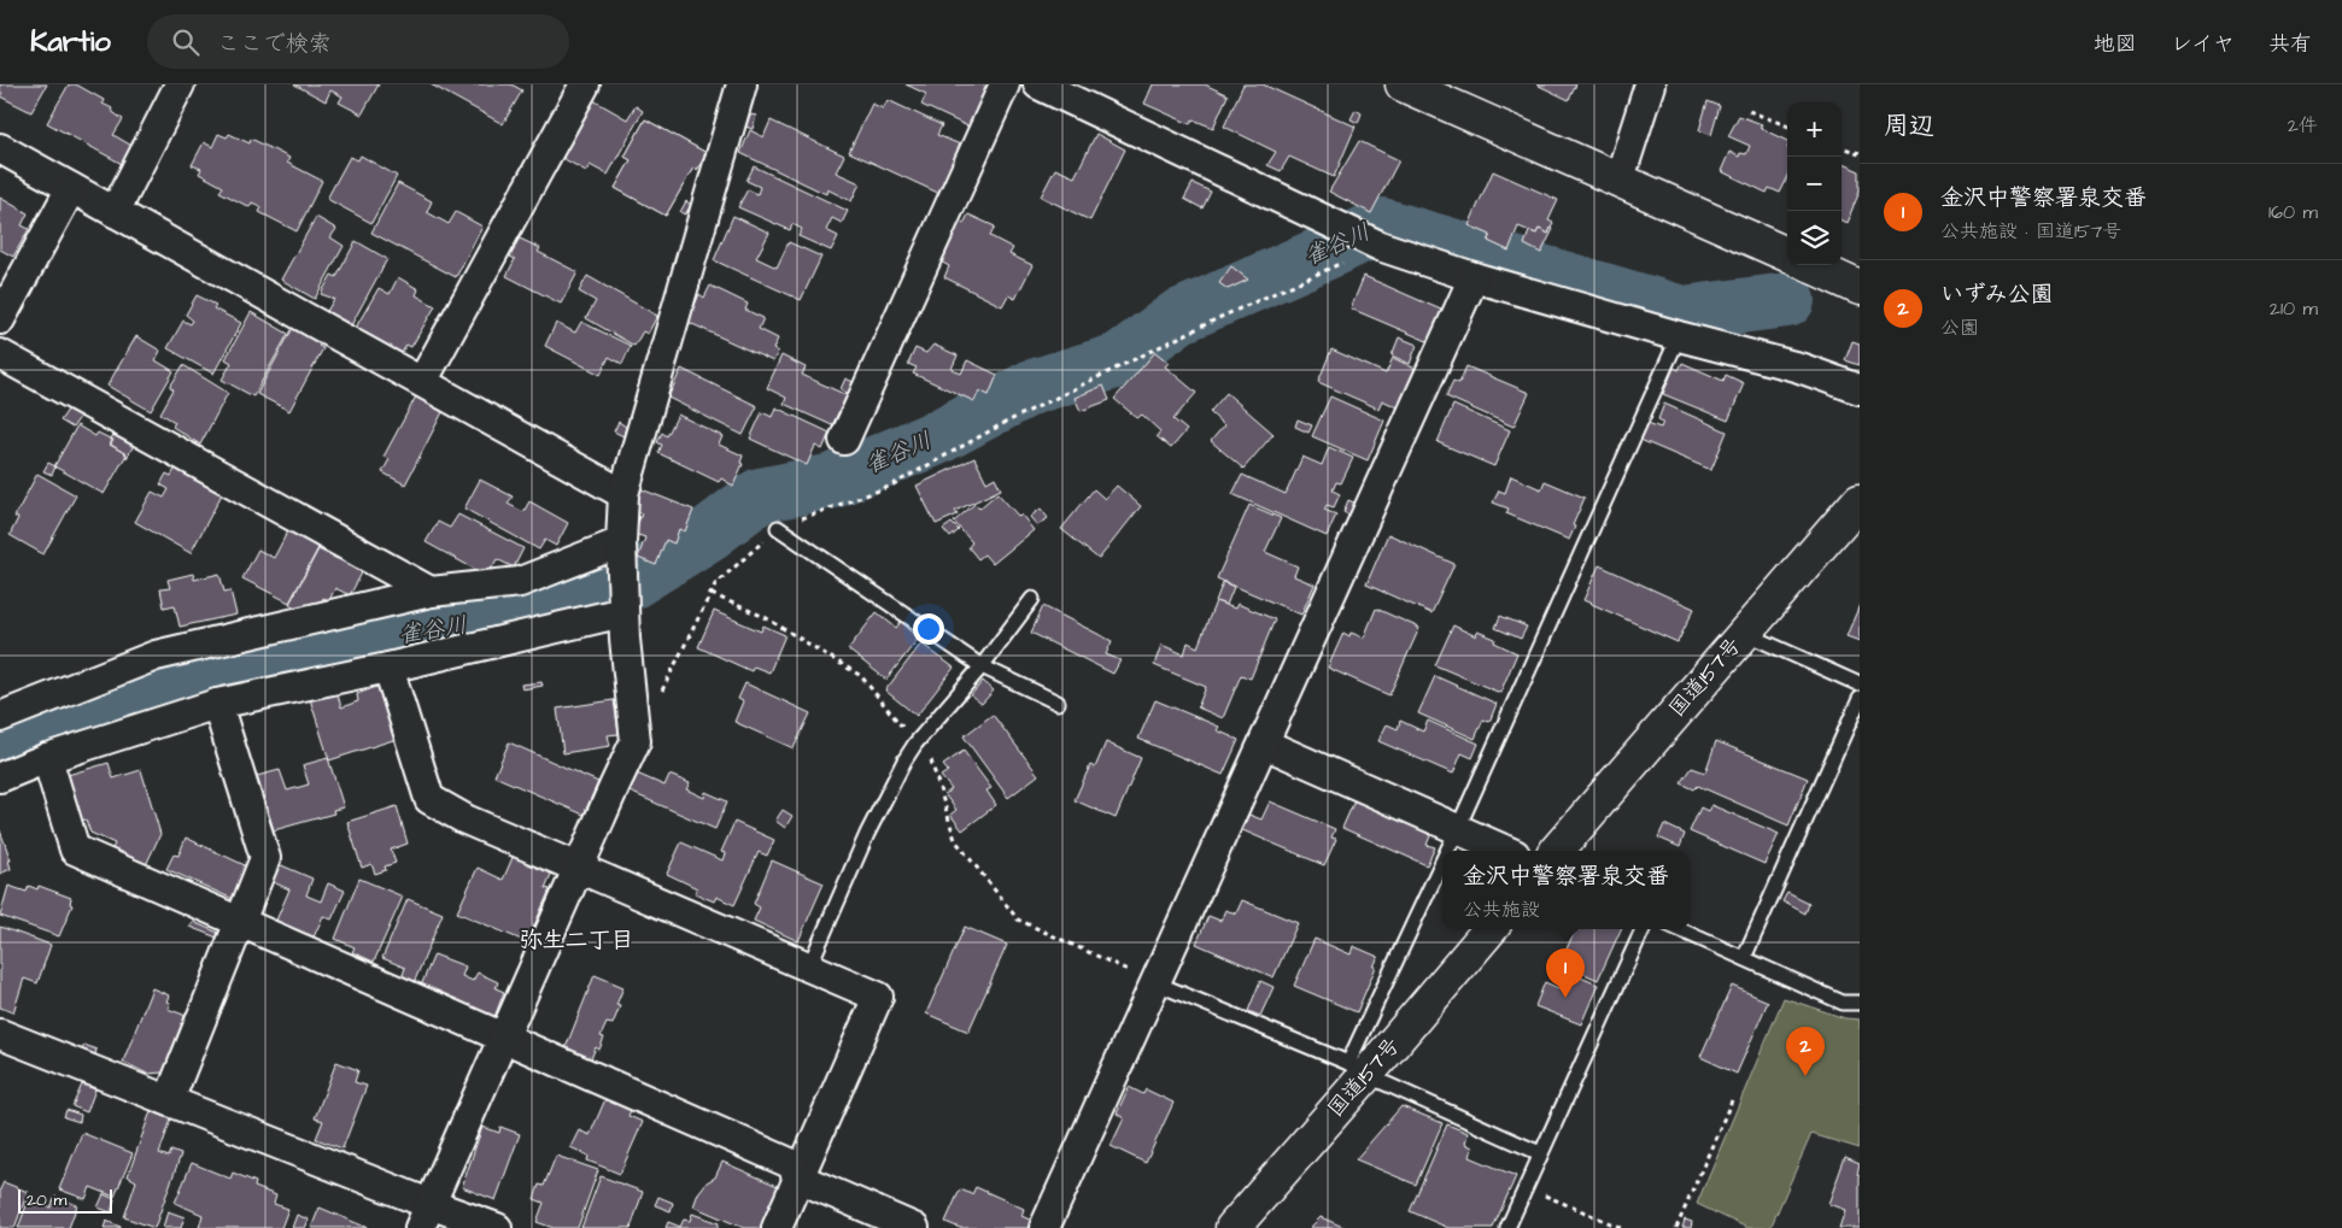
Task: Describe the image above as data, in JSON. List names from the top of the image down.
{
  "streets": {
    "main road": ["国道157号"]
  },
  "districts": ["弥生二丁目"],
  "water": ["雀谷川"],
  "scale_bar": "20 m",
  "page": {
    "header": "Kartio",
    "search": "ここで検索",
    "nav": ["地図", "レイヤ", "共有"],
    "heading": ["周辺", "2件"],
    "map_buttons": ["+", "−"],
    "list": [
      {
        "mark": "1",
        "name": "金沢中警察署泉交番",
        "note": "公共施設 · 国道157号",
        "value": "160 m"
      },
      {
        "mark": "2",
        "name": "いずみ公園",
        "note": "公園",
        "value": "210 m"
      }
    ],
    "popup": ["金沢中警察署泉交番", "公共施設"],
    "pins": ["1", "2"],
    "scale": "20 m"
  }
}
